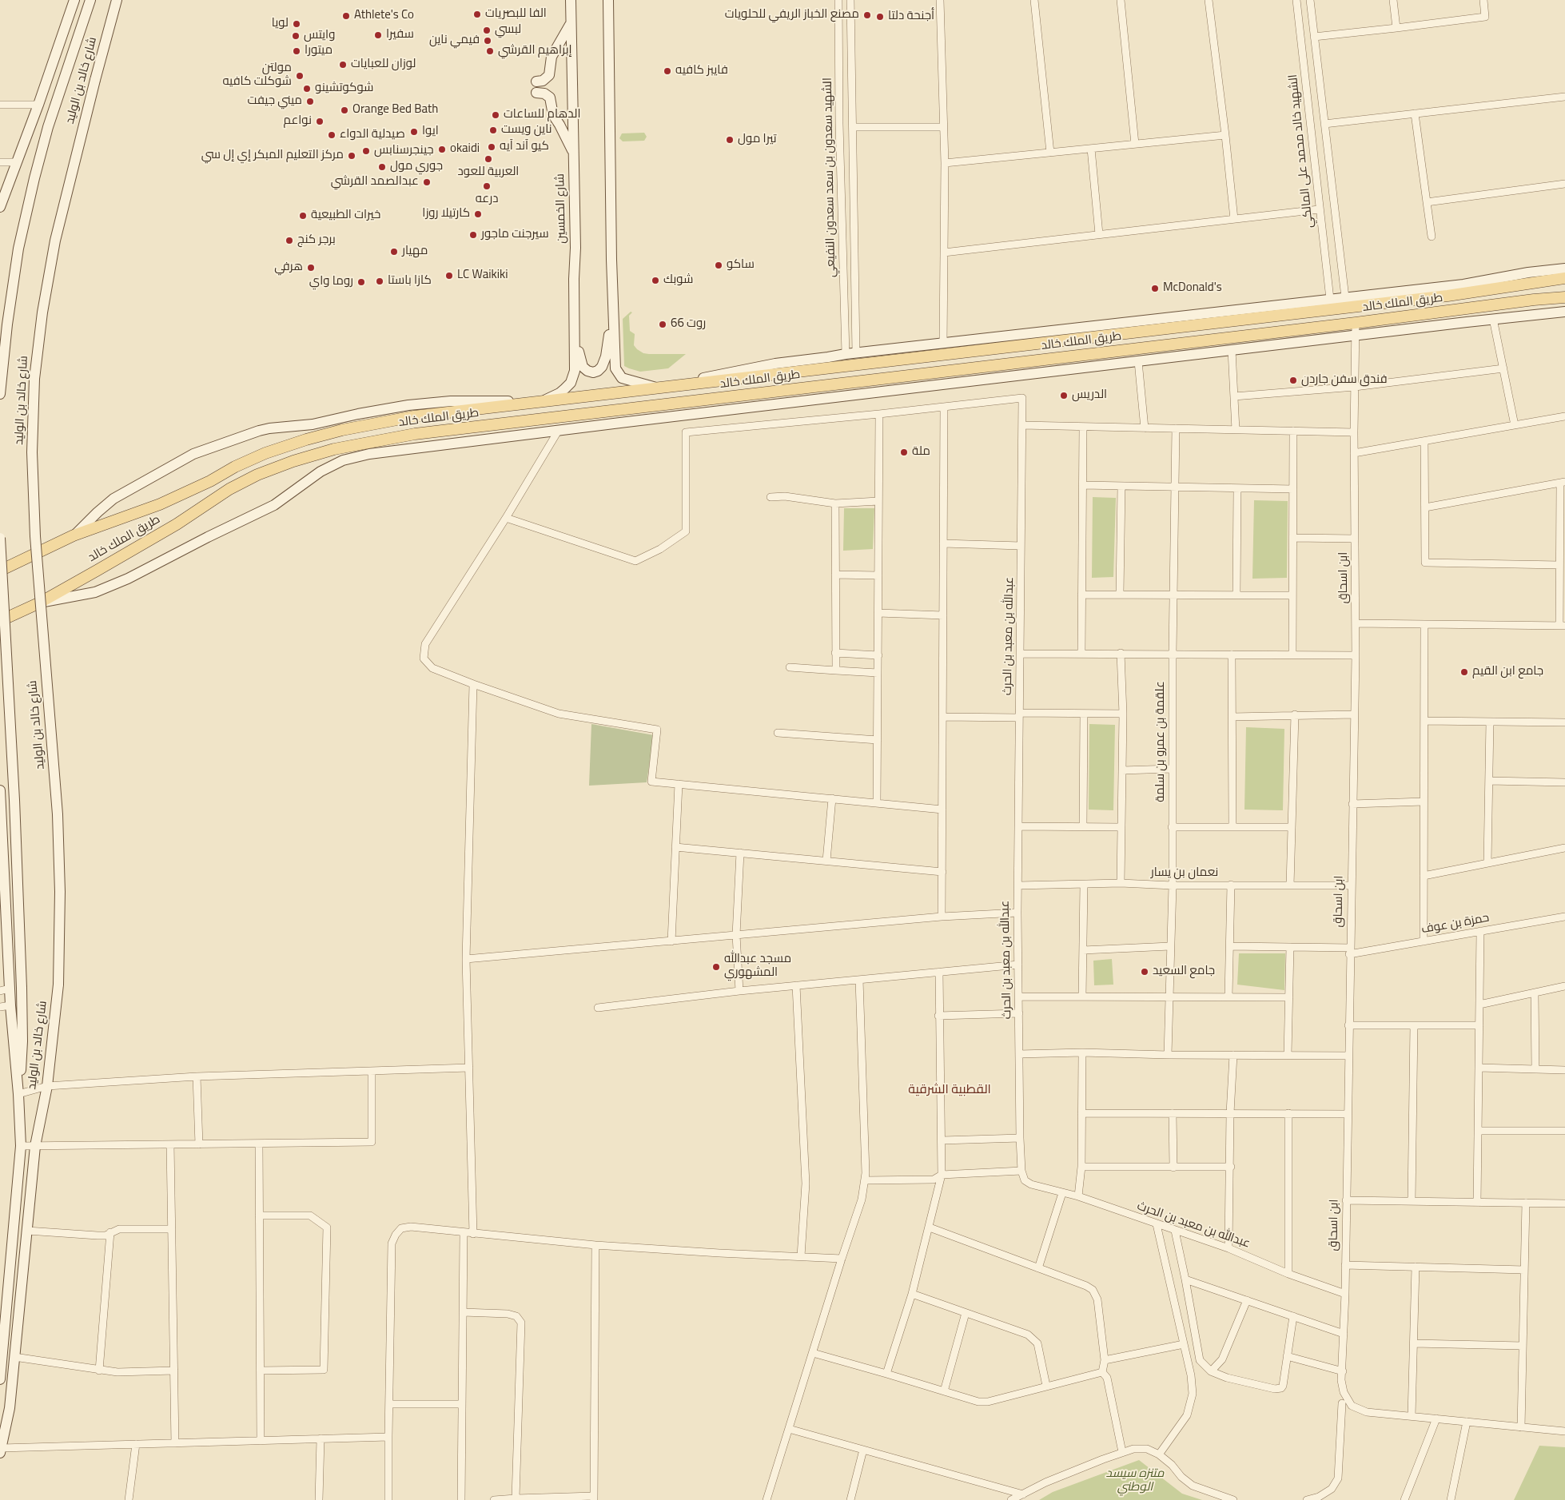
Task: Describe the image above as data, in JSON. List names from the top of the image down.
{
  "streets": {
    "main road": ["طريق الملك خالد"],
    "street": [
      "شارع خالد بن الوليد",
      "الشهيد خالد محمد على المالكي",
      "الشهيد سعدون بن سعد سعدون النفيعي",
      "شارع الخمسين",
      "ابن اسحاق",
      "عبدالله بن معبد بن الحرث",
      "علقمة بن عمرو بن سلمة",
      "نعمان بن يسار",
      "حمزة بن عوف"
    ]
  },
  "crossings": [
    ["شارع الخمسين", "طريق الملك خالد"],
    ["طريق الملك خالد", "ابن اسحاق"],
    ["ابن اسحاق", "عبدالله بن معبد بن الحرث"],
    ["ابن اسحاق", "نعمان بن يسار"],
    ["ابن اسحاق", "حمزة بن عوف"],
    ["عبدالله بن معبد بن الحرث", "نعمان بن يسار"],
    ["علقمة بن عمرو بن سلمة", "نعمان بن يسار"]
  ],
  "districts": ["القطبية الشرقية"],
  "parks": ["متنزه سيسد الوطني"],
  "places": [
    "الفا للبصريات",
    "مصنع الخباز الريفي للحلويات",
    "Athlete's Co",
    "أجنحة دلتا",
    "لويا",
    "لبسي",
    "سفيرا",
    "وايتس",
    "فيمي ناين",
    "ميتورا",
    "إبراهيم القرشي",
    "لوزان للعبايات",
    "فايبز كافيه",
    "مولتن شوكلت كافيه",
    "شوكوتشينو",
    "ميني جيفت",
    "Orange Bed Bath",
    "الدهام للساعات",
    "نواعم",
    "ناين ويست",
    "ايوا",
    "صيدلية الدواء",
    "تيرا مول",
    "كیو آند آیه",
    "okaidi",
    "جينجرسنابس",
    "مركز التعليم المبكر إي إل سي",
    "العربية للعود",
    "جوري مول",
    "عبدالصمد القرشي",
    "درعه",
    "كارتيلا روزا",
    "خيرات الطبيعية",
    "سيرجنت ماجور",
    "برجر كنج",
    "مهيار",
    "ساكو",
    "هرفي",
    "LC Waikiki",
    "شوبك",
    "كازا باستا",
    "روما واي",
    "McDonald's",
    "روت 66",
    "فندق سفن جاردن",
    "الدريس",
    "ملة",
    "جامع ابن القيم",
    "مسجد عبدالله المشهوري",
    "جامع السعيد"
  ]
}
